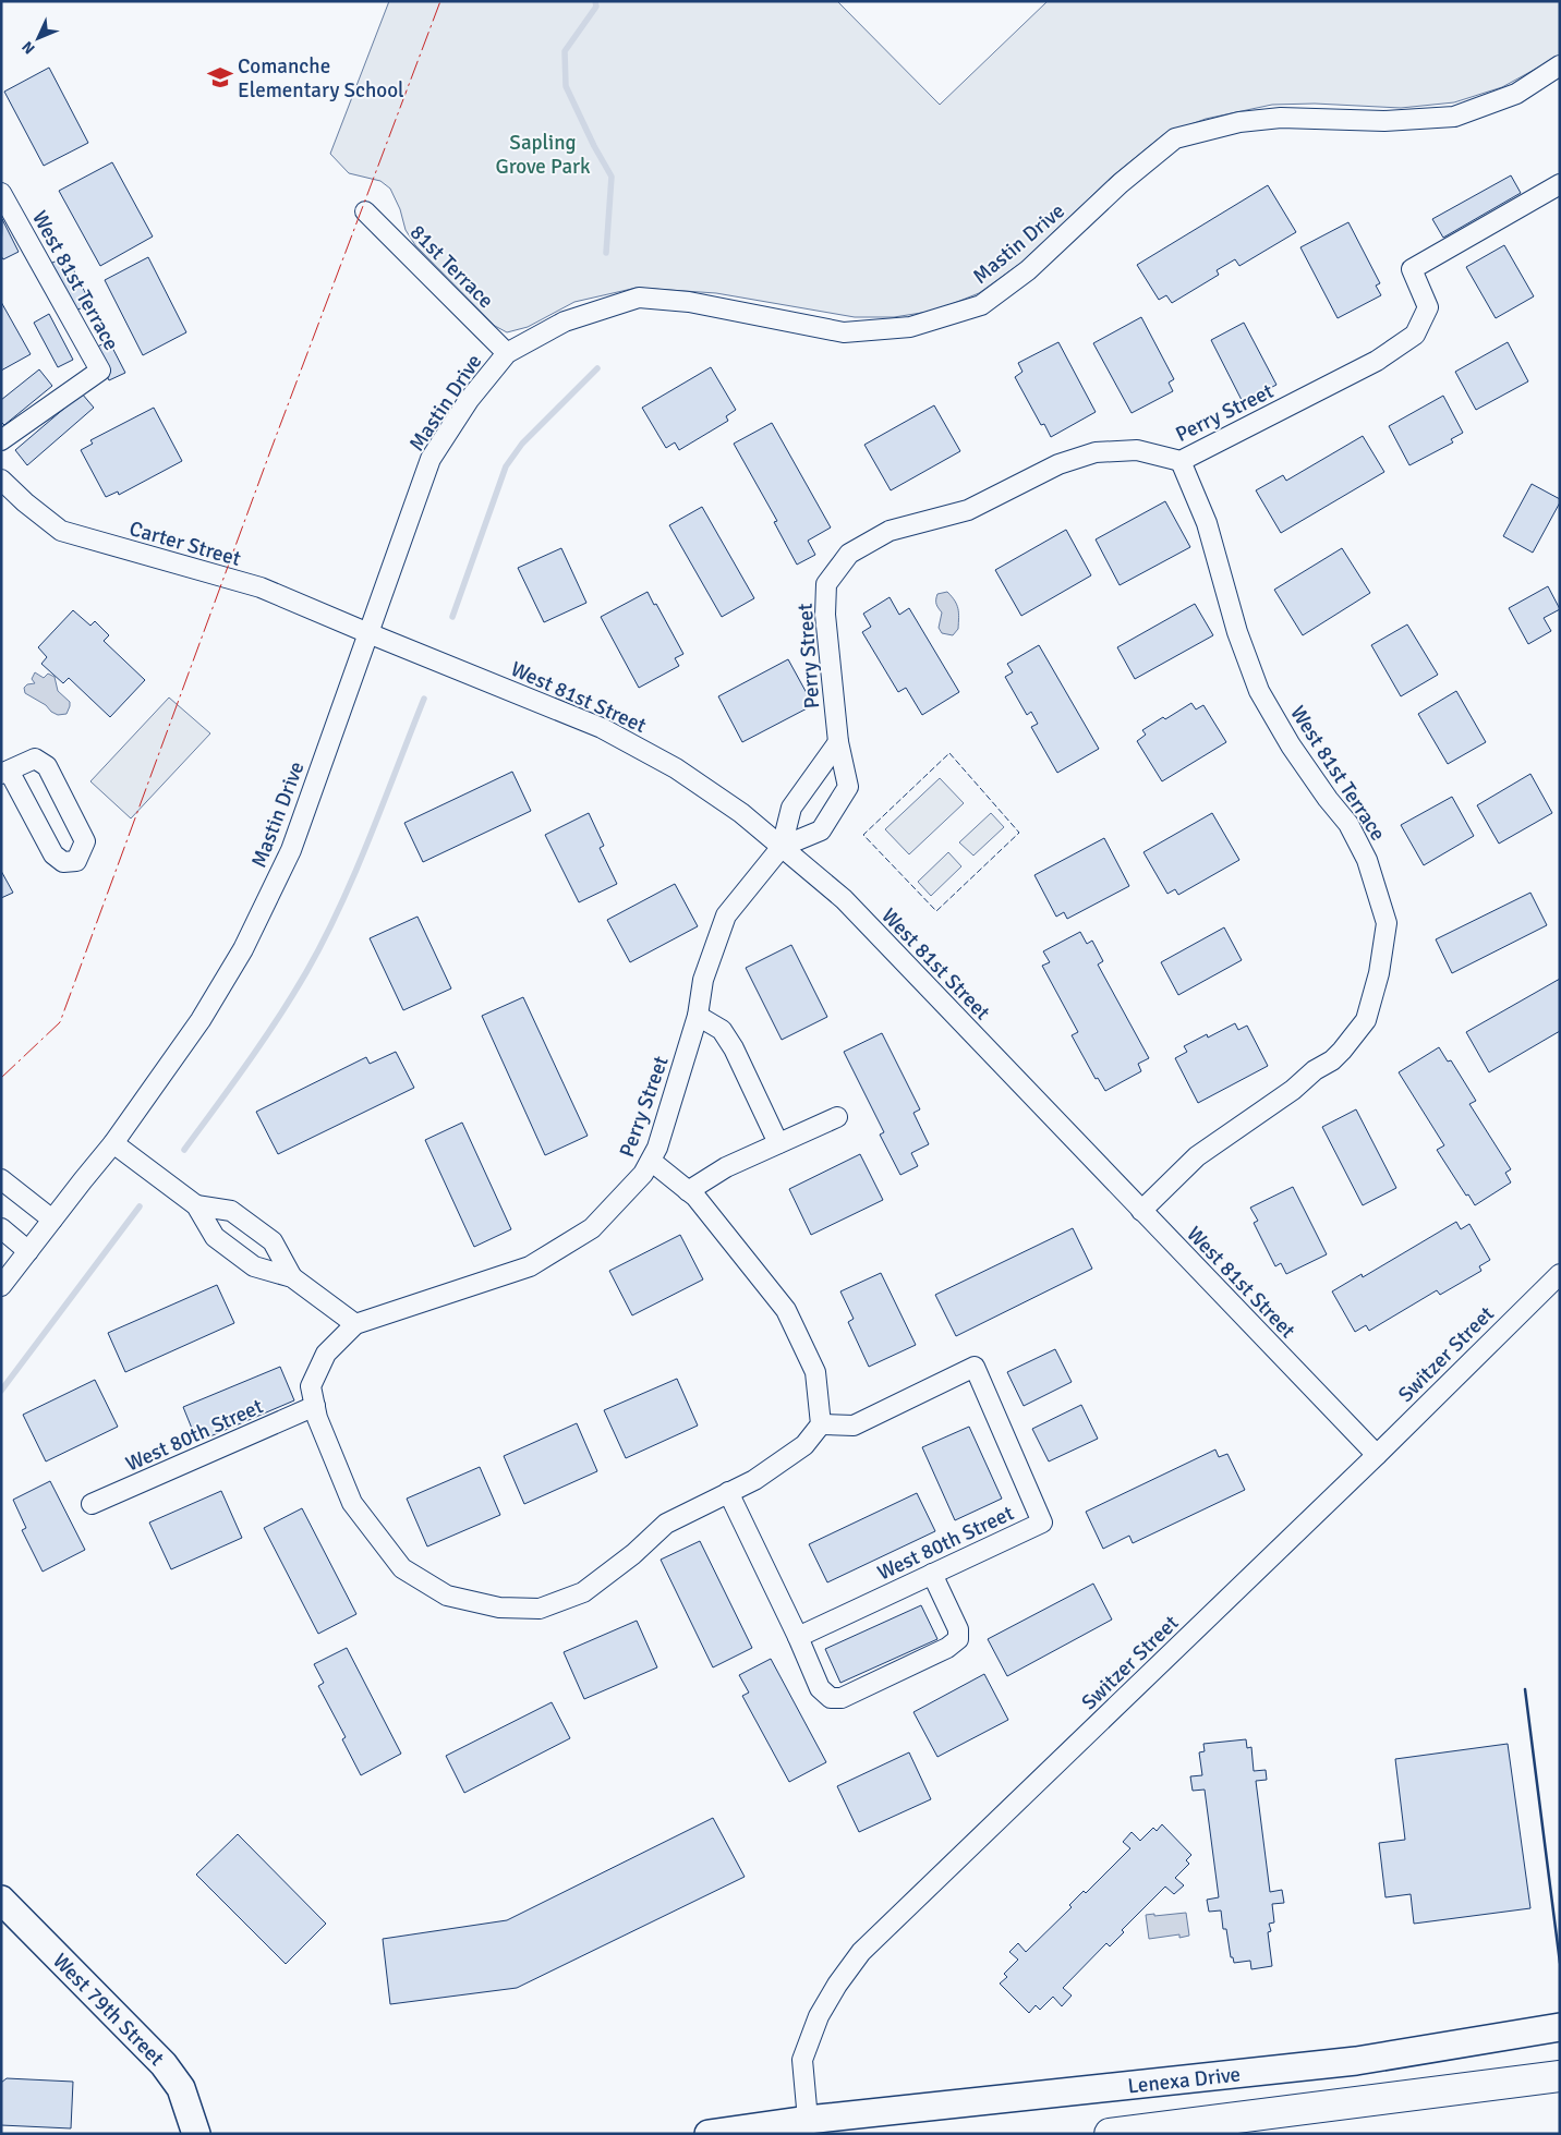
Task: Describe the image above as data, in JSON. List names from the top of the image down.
{
  "streets": {
    "street": [
      "Mastin Drive",
      "81st Terrace",
      "West 81st Terrace",
      "Perry Street",
      "Carter Street",
      "West 81st Street",
      "Switzer Street",
      "West 80th Street",
      "West 79th Street",
      "Lenexa Drive"
    ]
  },
  "crossings": [
    ["Mastin Drive", "81st Terrace"],
    ["Mastin Drive", "Carter Street"],
    ["Mastin Drive", "West 81st Street"],
    ["West 81st Terrace", "Perry Street"],
    ["West 81st Terrace", "West 81st Street"],
    ["Perry Street", "West 81st Street"],
    ["Carter Street", "West 81st Street"],
    ["West 81st Street", "Switzer Street"],
    ["Switzer Street", "Lenexa Drive"]
  ],
  "parks": ["Sapling Grove Park"],
  "places": {
    "school or university": ["Comanche Elementary School"]
  },
  "north": "bottom left"
}
